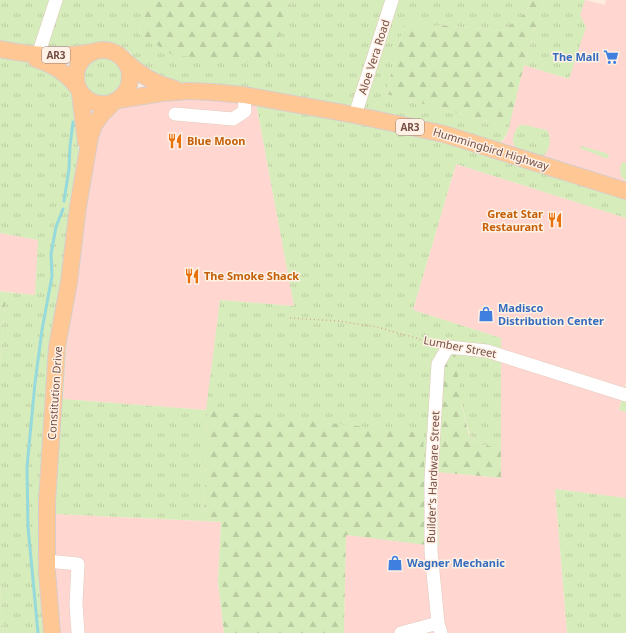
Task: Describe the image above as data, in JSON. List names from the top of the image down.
{
  "streets": {
    "main road": ["AR3", "Hummingbird Highway", "Constitution Drive"],
    "street": ["Aloe Vera Road", "Lumber Street", "Builder's Hardware Street"]
  },
  "crossings": [
    ["AR3", "Hummingbird Highway"],
    ["AR3", "Constitution Drive"],
    ["Aloe Vera Road", "Hummingbird Highway"],
    ["Hummingbird Highway", "Constitution Drive"],
    ["Lumber Street", "Builder's Hardware Street"]
  ],
  "places": {
    "supermarket": ["The Mall"],
    "restaurant": ["Blue Moon", "Great Star Restaurant", "The Smoke Shack"],
    "shop": ["Madisco Distribution Center", "Wagner Mechanic"]
  }
}
